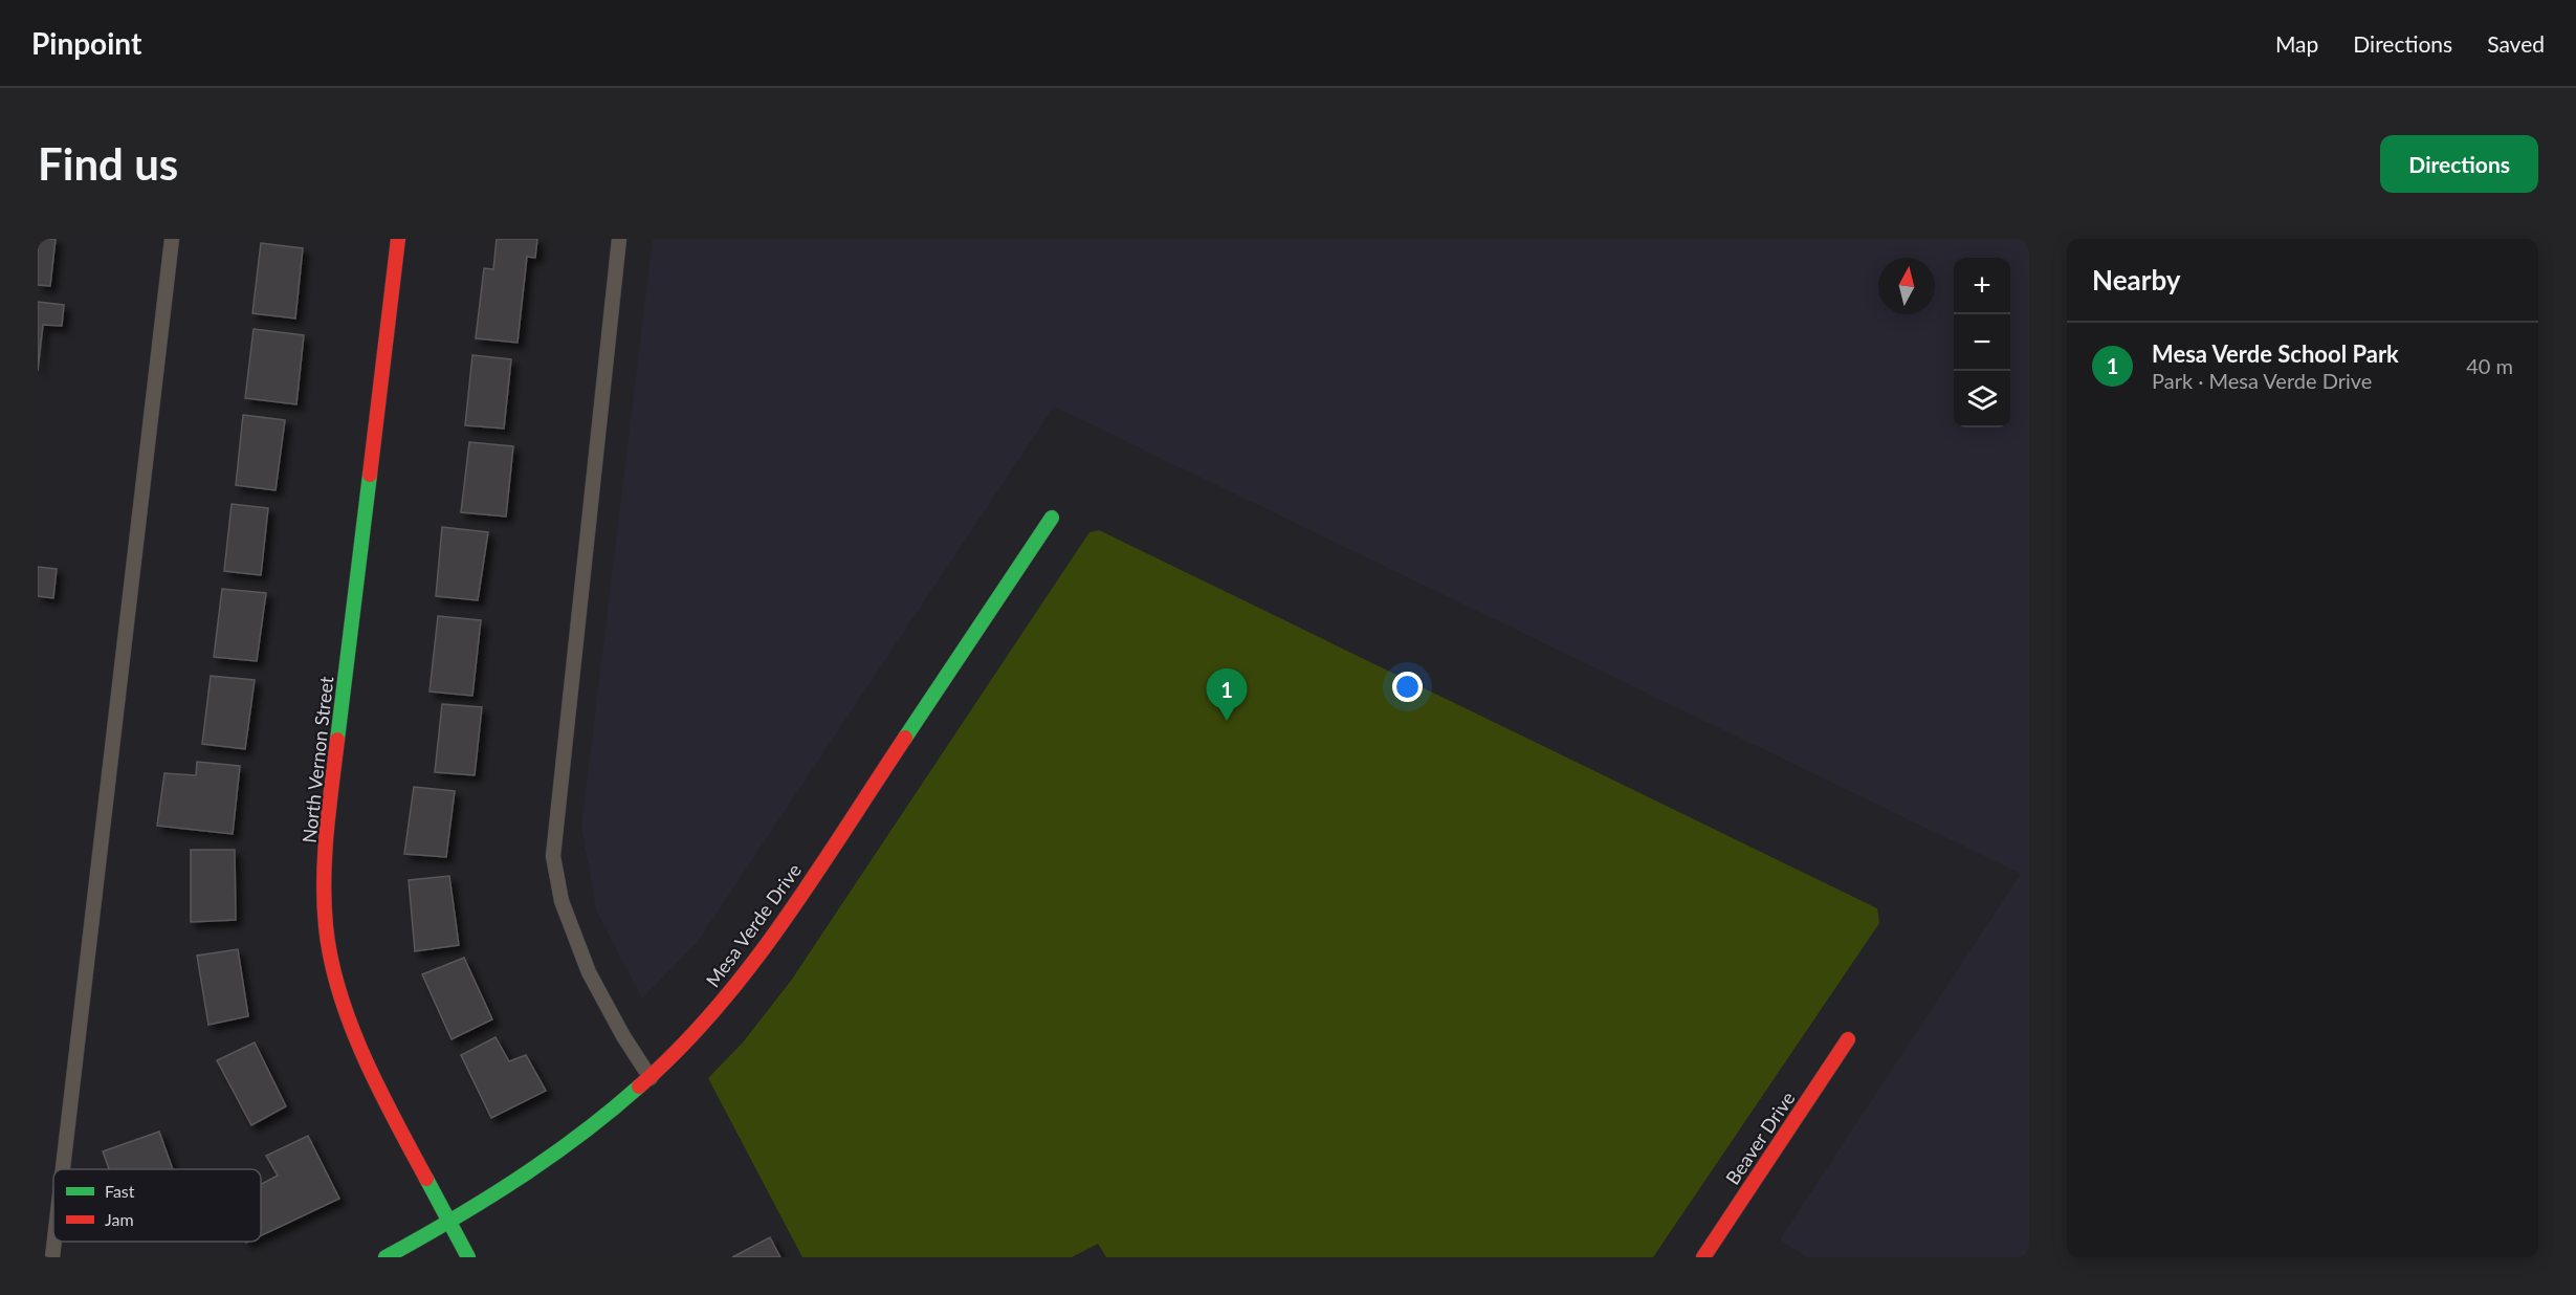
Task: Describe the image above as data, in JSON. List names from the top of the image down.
{
  "streets": {
    "street": ["North Vernon Street", "Mesa Verde Drive", "Beaver Drive"]
  },
  "crossings": [
    ["North Vernon Street", "Mesa Verde Drive"]
  ],
  "legend": ["Fast", "Jam"],
  "north": "top",
  "page": {
    "header": "Pinpoint",
    "nav": ["Map", "Directions", "Saved"],
    "buttons": "Directions",
    "title": "Find us",
    "heading": "Nearby",
    "map_buttons": ["+", "−"],
    "list": [
      {
        "mark": "1",
        "name": "Mesa Verde School Park",
        "note": "Park · Mesa Verde Drive",
        "value": "40 m"
      }
    ],
    "pins": "1"
  }
}
